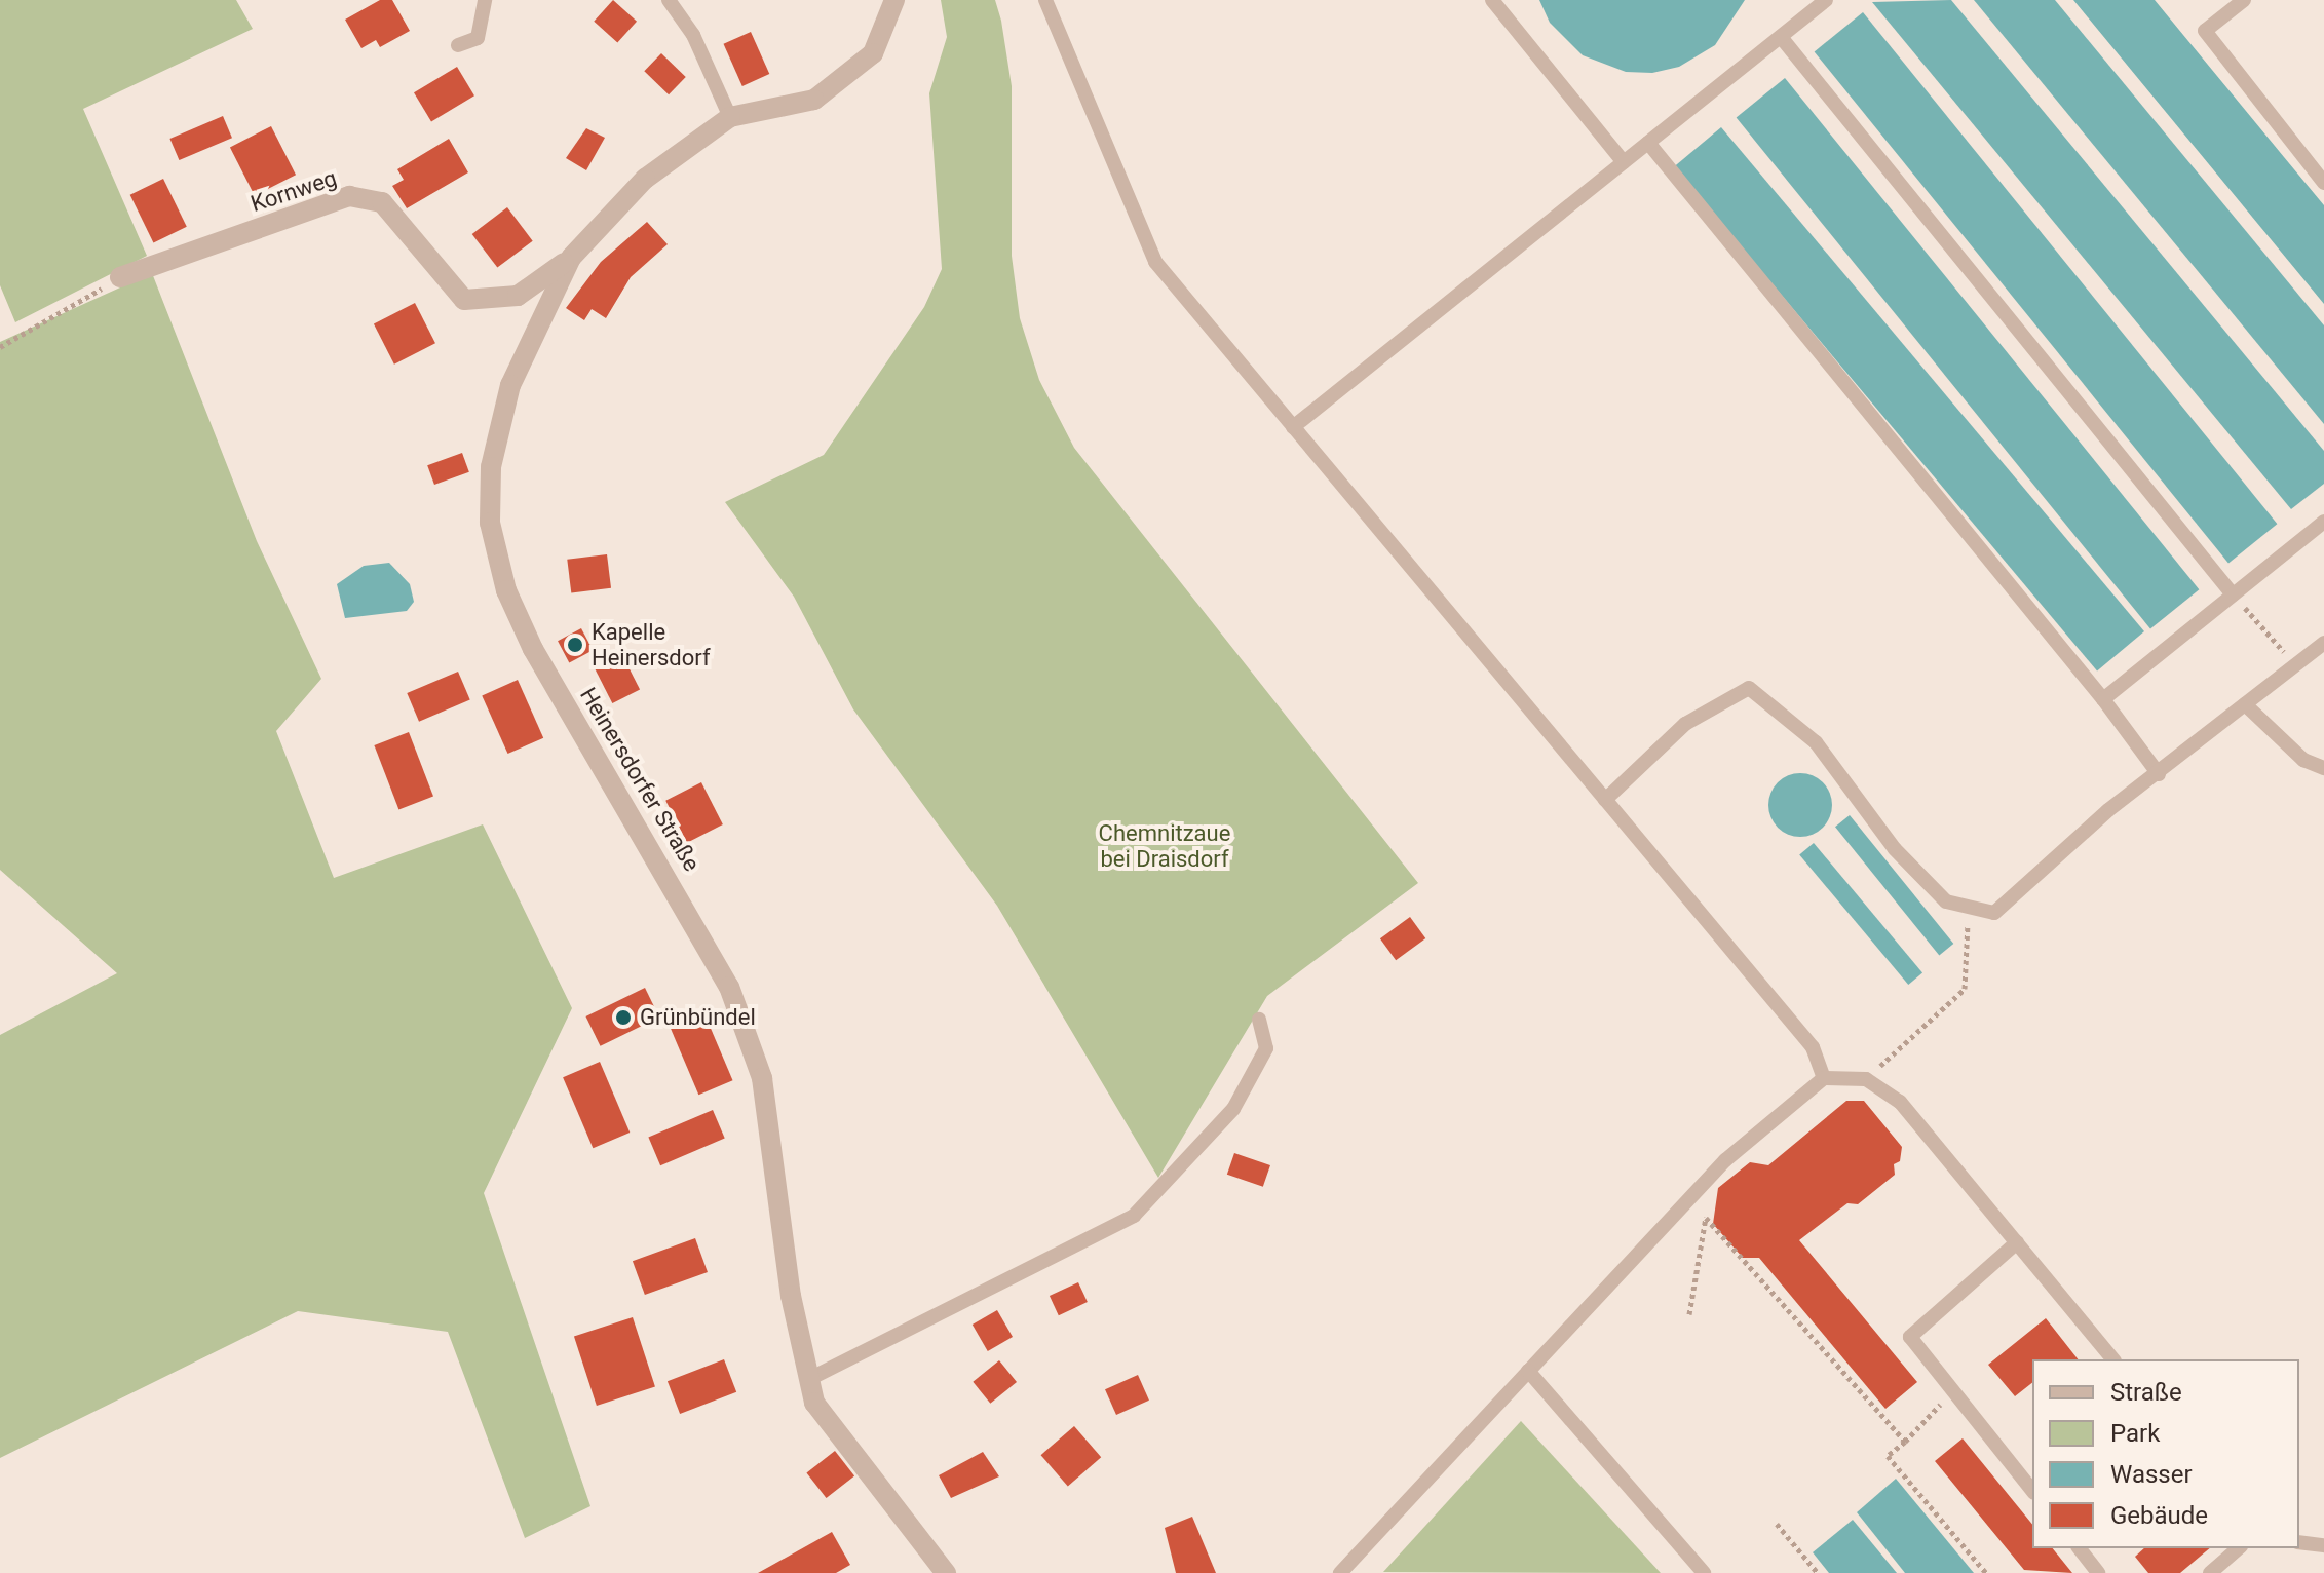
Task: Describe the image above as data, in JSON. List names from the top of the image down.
{
  "streets": {
    "street": ["Kornweg", "Heinersdorfer Straße"]
  },
  "crossings": [
    ["Kornweg", "Heinersdorfer Straße"]
  ],
  "parks": ["Chemnitzaue bei Draisdorf"],
  "places": ["Kapelle Heinersdorf", "Grünbündel"],
  "legend": [
    "Straße",
    "Park",
    "Wasser",
    "Gebäude"
  ]
}
